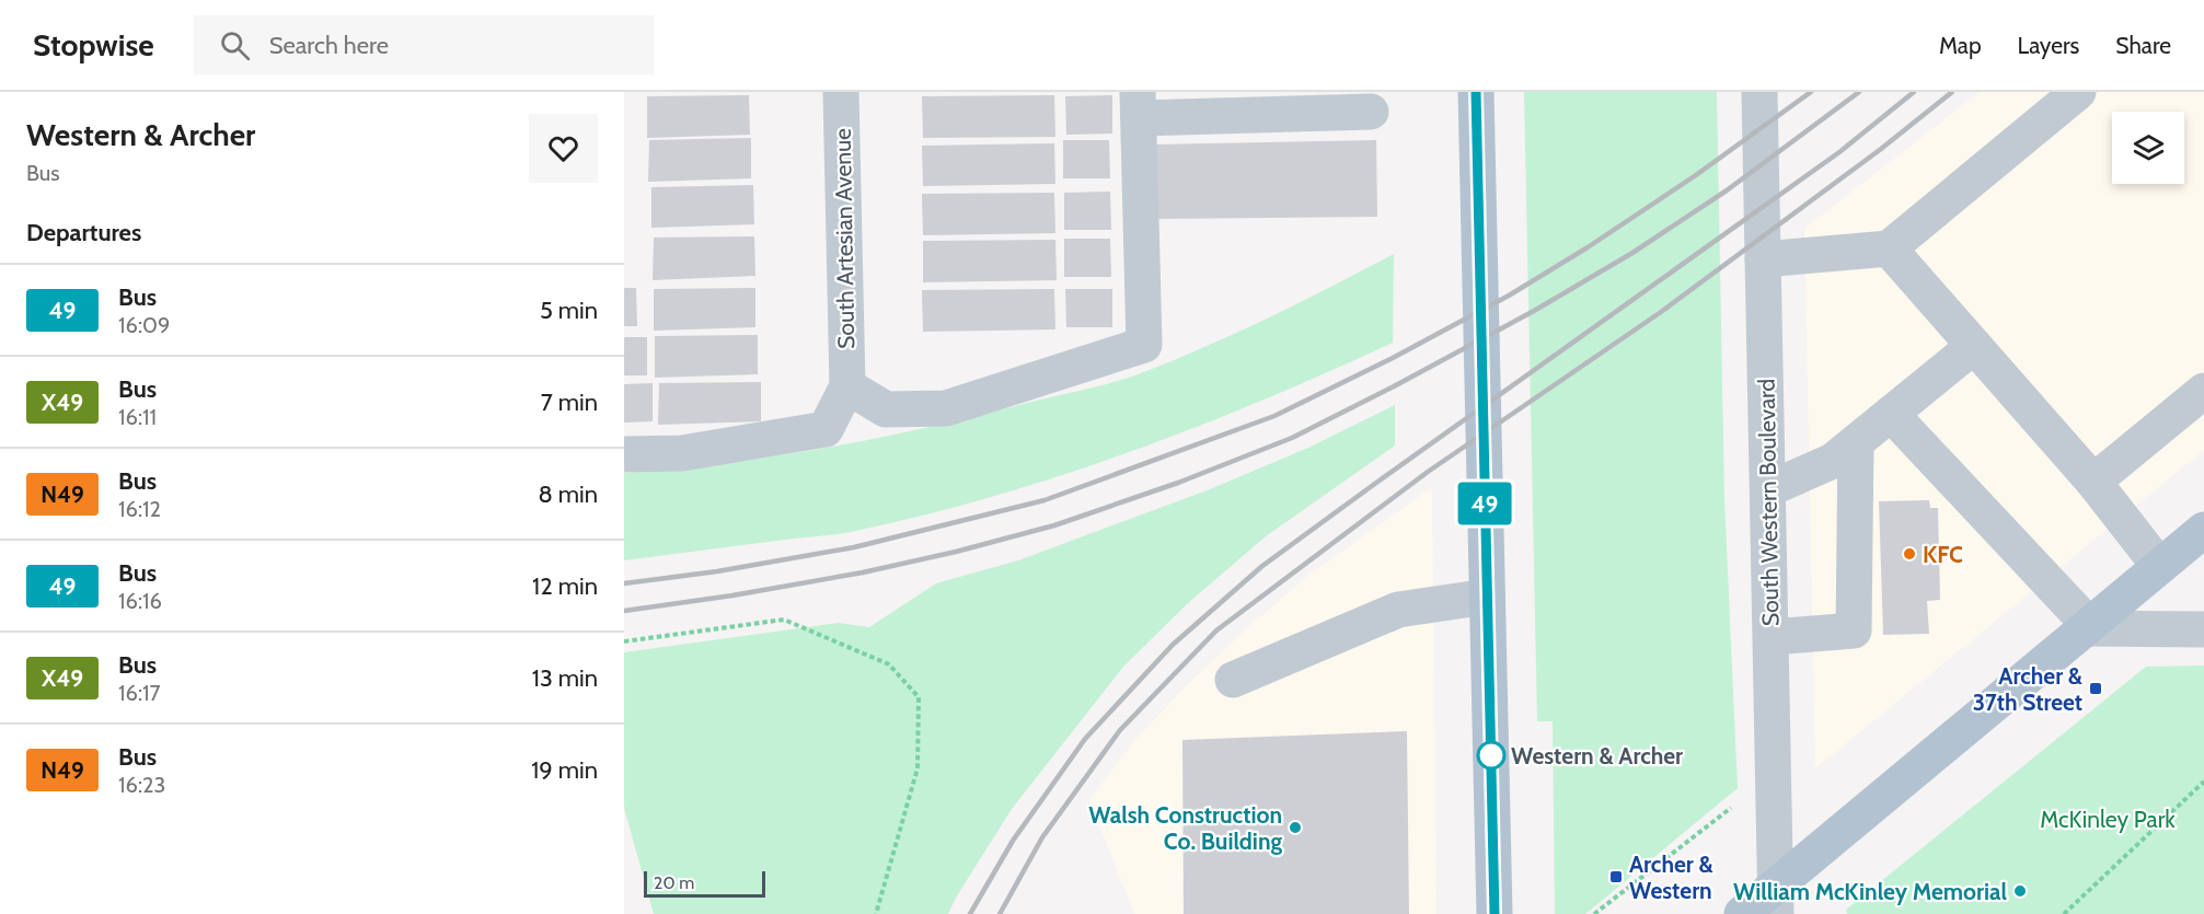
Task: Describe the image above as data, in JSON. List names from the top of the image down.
{
  "streets": {
    "street": ["South Artesian Avenue", "South Western Boulevard"]
  },
  "parks": ["McKinley Park"],
  "places": {
    "other": [
      "KFC",
      "Western & Archer",
      "Walsh Construction Co. Building",
      "William McKinley Memorial"
    ],
    "transit": ["Archer & 37th Street", "Archer & Western"]
  },
  "lines": ["bus line 49"],
  "scale_bar": "20 m",
  "page": {
    "header": "Stopwise",
    "search": "Search here",
    "nav": ["Map", "Layers", "Share"],
    "heading": [
      ["Western & Archer", "Bus"],
      "Departures"
    ],
    "on_map": "49",
    "list": [
      {
        "mark": "49",
        "name": "Bus",
        "note": "16:09",
        "value": "5 min"
      },
      {
        "mark": "X49",
        "name": "Bus",
        "note": "16:11",
        "value": "7 min"
      },
      {
        "mark": "N49",
        "name": "Bus",
        "note": "16:12",
        "value": "8 min"
      },
      {
        "mark": "49",
        "name": "Bus",
        "note": "16:16",
        "value": "12 min"
      },
      {
        "mark": "X49",
        "name": "Bus",
        "note": "16:17",
        "value": "13 min"
      },
      {
        "mark": "N49",
        "name": "Bus",
        "note": "16:23",
        "value": "19 min"
      }
    ],
    "scale": "20 m"
  }
}
